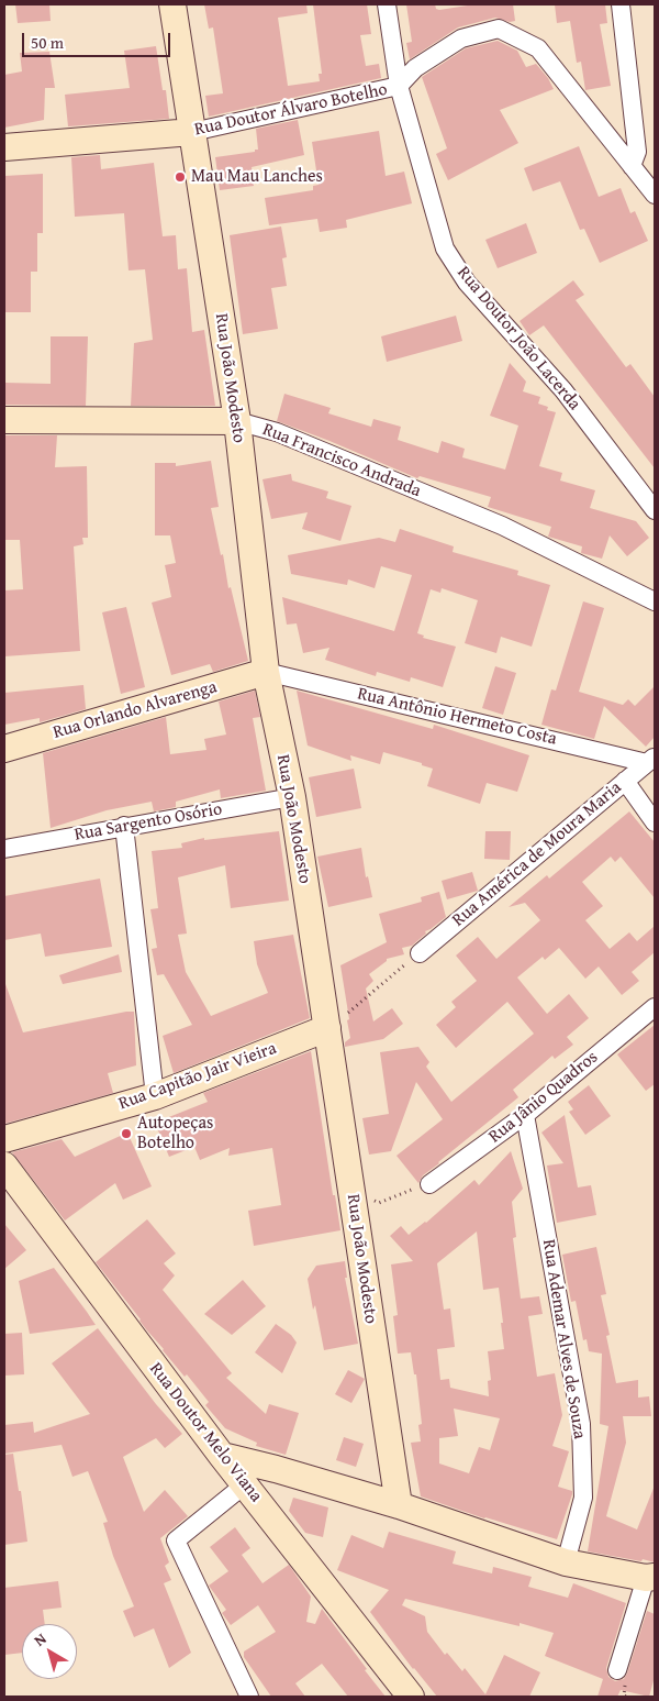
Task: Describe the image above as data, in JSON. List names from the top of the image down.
{
  "streets": {
    "main road": [
      "Rua Doutor Álvaro Botelho",
      "Rua João Modesto",
      "Rua Francisco Andrada",
      "Rua Orlando Alvarenga",
      "Rua Capitão Jair Vieira",
      "Rua Doutor Melo Viana"
    ],
    "street": [
      "Rua Doutor João Lacerda",
      "Rua Antônio Hermeto Costa",
      "Rua Sargento Osório",
      "Rua América de Moura Maria",
      "Rua Jânio Quadros",
      "Rua Ademar Alves de Souza"
    ]
  },
  "crossings": [
    ["Rua Doutor Álvaro Botelho", "Rua Doutor João Lacerda"],
    ["Rua Doutor Álvaro Botelho", "Rua João Modesto"],
    ["Rua João Modesto", "Rua Francisco Andrada"],
    ["Rua João Modesto", "Rua Orlando Alvarenga"],
    ["Rua João Modesto", "Rua Antônio Hermeto Costa"],
    ["Rua João Modesto", "Rua Sargento Osório"],
    ["Rua João Modesto", "Rua Capitão Jair Vieira"],
    ["Rua Orlando Alvarenga", "Rua Antônio Hermeto Costa"],
    ["Rua Antônio Hermeto Costa", "Rua América de Moura Maria"],
    ["Rua Jânio Quadros", "Rua Ademar Alves de Souza"]
  ],
  "places": ["Mau Mau Lanches", "Autopeças Botelho"],
  "scale_bar": "50 m",
  "north": "top left"
}
